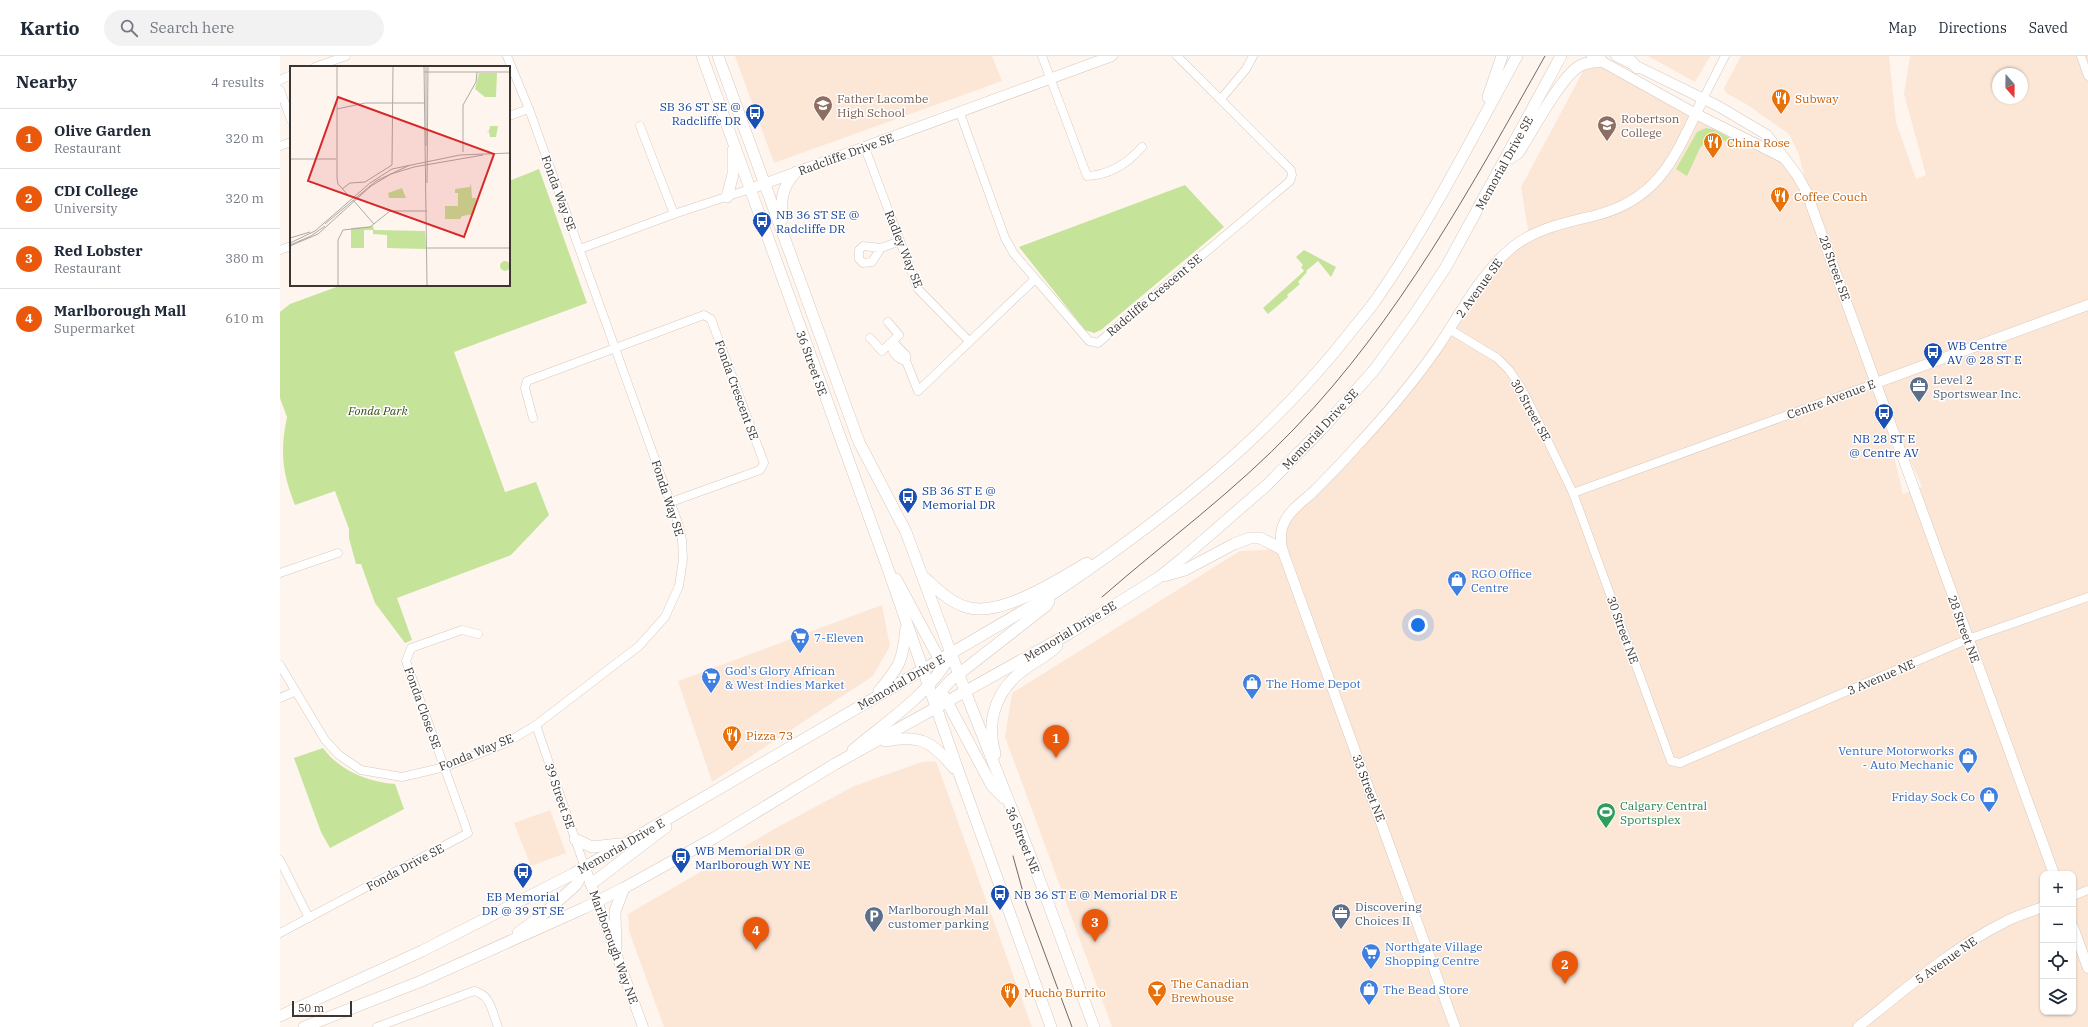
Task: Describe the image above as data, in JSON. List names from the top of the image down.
{
  "streets": {
    "main road": [
      "Memorial Drive SE",
      "36 Street SE",
      "Memorial Drive E",
      "36 Street NE"
    ],
    "street": [
      "Radcliffe Drive SE",
      "Fonda Way SE",
      "Radley Way SE",
      "28 Street SE",
      "2 Avenue SE",
      "Radcliffe Crescent SE",
      "Fonda Crescent SE",
      "Centre Avenue E",
      "30 Street SE",
      "28 Street NE",
      "30 Street NE",
      "3 Avenue NE",
      "Fonda Close SE",
      "33 Street NE",
      "39 Street SE",
      "Fonda Drive SE",
      "Marlborough Way NE",
      "5 Avenue NE"
    ]
  },
  "crossings": [
    ["Radcliffe Drive SE", "Fonda Way SE"],
    ["Radcliffe Drive SE", "Radley Way SE"],
    ["Radcliffe Drive SE", "Radcliffe Crescent SE"],
    ["Radcliffe Drive SE", "36 Street SE"],
    ["Memorial Drive SE", "36 Street NE"],
    ["Fonda Way SE", "Fonda Crescent SE"],
    ["Fonda Way SE", "Fonda Close SE"],
    ["Fonda Way SE", "39 Street SE"],
    ["Fonda Way SE", "Fonda Drive SE"],
    ["28 Street SE", "2 Avenue SE"],
    ["28 Street SE", "Centre Avenue E"],
    ["28 Street SE", "28 Street NE"],
    ["2 Avenue SE", "30 Street SE"],
    ["2 Avenue SE", "33 Street NE"],
    ["36 Street SE", "Memorial Drive E"],
    ["Centre Avenue E", "30 Street SE"],
    ["Centre Avenue E", "28 Street NE"],
    ["Centre Avenue E", "30 Street NE"],
    ["30 Street SE", "30 Street NE"],
    ["28 Street NE", "3 Avenue NE"],
    ["30 Street NE", "3 Avenue NE"],
    ["Memorial Drive E", "39 Street SE"],
    ["Memorial Drive E", "Marlborough Way NE"],
    ["Fonda Close SE", "Fonda Drive SE"],
    ["39 Street SE", "Marlborough Way NE"]
  ],
  "parks": ["Fonda Park"],
  "places": {
    "restaurant": [
      "Subway",
      "China Rose",
      "Coffee Couch",
      "Pizza 73",
      "Mucho Burrito"
    ],
    "school or university": ["Father Lacombe High School", "Robertson College"],
    "bus stop": [
      "SB 36 ST SE @ Radcliffe DR",
      "NB 36 ST SE @ Radcliffe DR",
      "WB Centre AV @ 28 ST E",
      "NB 28 ST E @ Centre AV",
      "SB 36 ST E @ Memorial DR",
      "WB Memorial DR @ Marlborough WY NE",
      "EB Memorial DR @ 39 ST SE",
      "NB 36 ST E @ Memorial DR E"
    ],
    "office": ["Level 2 Sportswear Inc.", "Discovering Choices II"],
    "shop": [
      "RGO Office Centre",
      "The Home Depot",
      "Venture Motorworks - Auto Mechanic",
      "Friday Sock Co",
      "The Bead Store"
    ],
    "supermarket": ["7-Eleven", "God's Glory African & West Indies Market", "Northgate Village Shopping Centre"],
    "sports": ["Calgary Central Sportsplex"],
    "parking": ["Marlborough Mall customer parking"],
    "bar": ["The Canadian Brewhouse"]
  },
  "scale_bar": "50 m",
  "north": "bottom",
  "page": {
    "header": "Kartio",
    "search": "Search here",
    "nav": ["Map", "Directions", "Saved"],
    "heading": ["Nearby", "4 results"],
    "list": [
      {
        "mark": "1",
        "name": "Olive Garden",
        "note": "Restaurant",
        "value": "320 m"
      },
      {
        "mark": "2",
        "name": "CDI College",
        "note": "University",
        "value": "320 m"
      },
      {
        "mark": "3",
        "name": "Red Lobster",
        "note": "Restaurant",
        "value": "380 m"
      },
      {
        "mark": "4",
        "name": "Marlborough Mall",
        "note": "Supermarket",
        "value": "610 m"
      }
    ],
    "pins": [
      "1",
      "3",
      "4",
      "2"
    ],
    "map_buttons": ["+", "−"],
    "scale": "50 m"
  }
}
